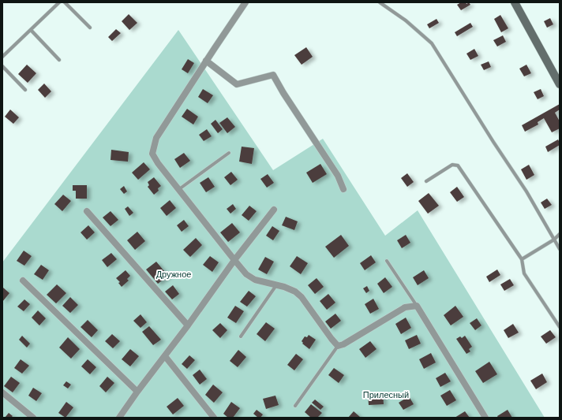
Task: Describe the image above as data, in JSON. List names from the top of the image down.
{
  "parks": ["Дружное", "Прилесный"]
}
